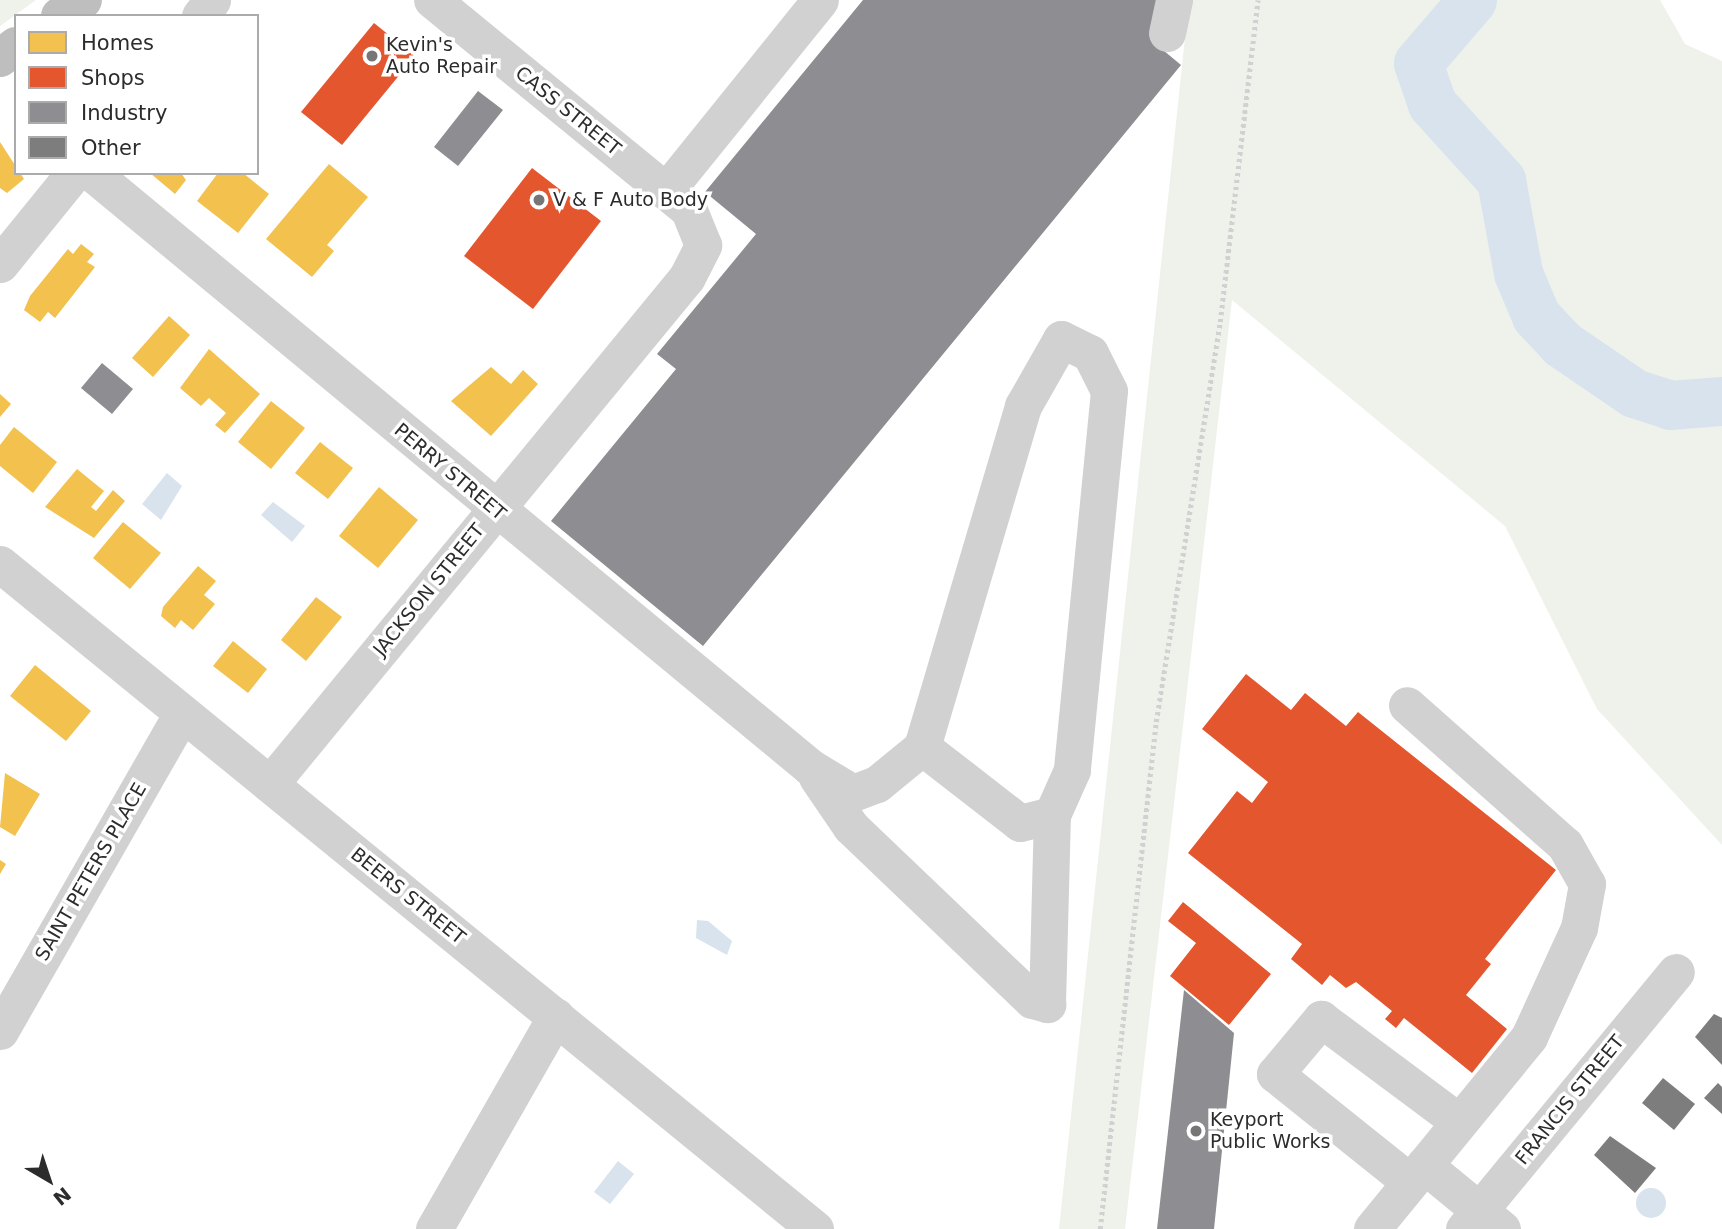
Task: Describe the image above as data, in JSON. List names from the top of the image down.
{
  "streets": {
    "street": [
      "CASS STREET",
      "PERRY STREET",
      "JACKSON STREET",
      "SAINT PETERS PLACE",
      "BEERS STREET",
      "FRANCIS STREET"
    ]
  },
  "crossings": [
    ["CASS STREET", "JACKSON STREET"],
    ["PERRY STREET", "JACKSON STREET"],
    ["JACKSON STREET", "BEERS STREET"],
    ["SAINT PETERS PLACE", "BEERS STREET"]
  ],
  "places": ["Kevin's Auto Repair", "V & F Auto Body", "Keyport Public Works"],
  "legend": [
    "Homes",
    "Shops",
    "Industry",
    "Other"
  ],
  "north": "bottom right"
}
